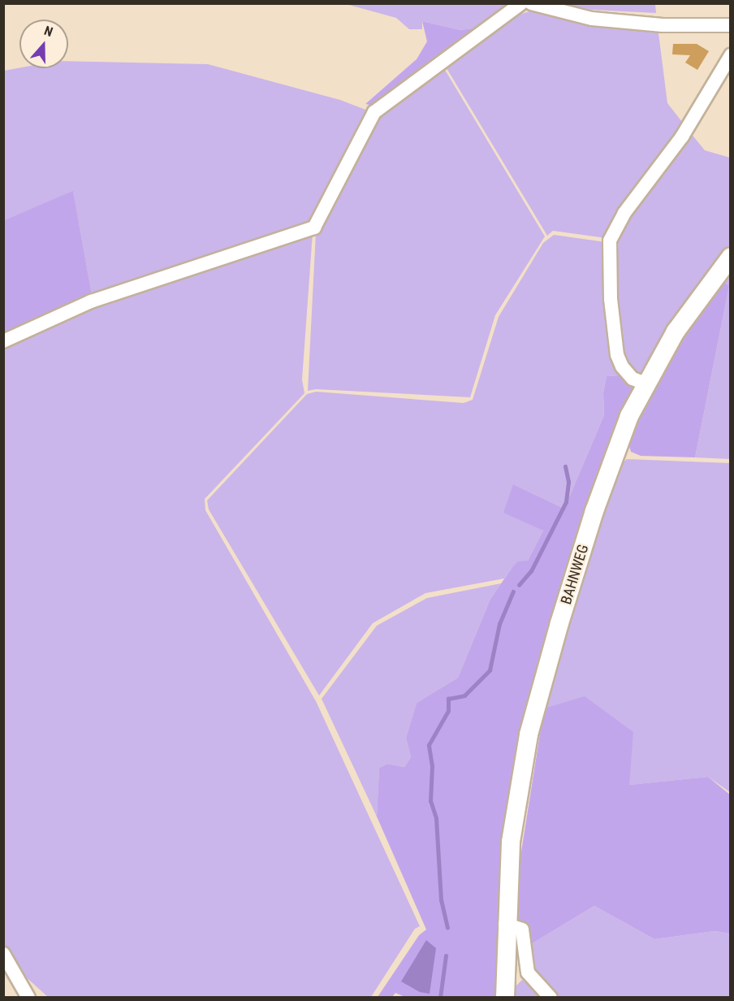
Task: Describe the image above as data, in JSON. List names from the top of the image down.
{
  "streets": {
    "main road": ["BAHNWEG"]
  },
  "north": "top"
}
